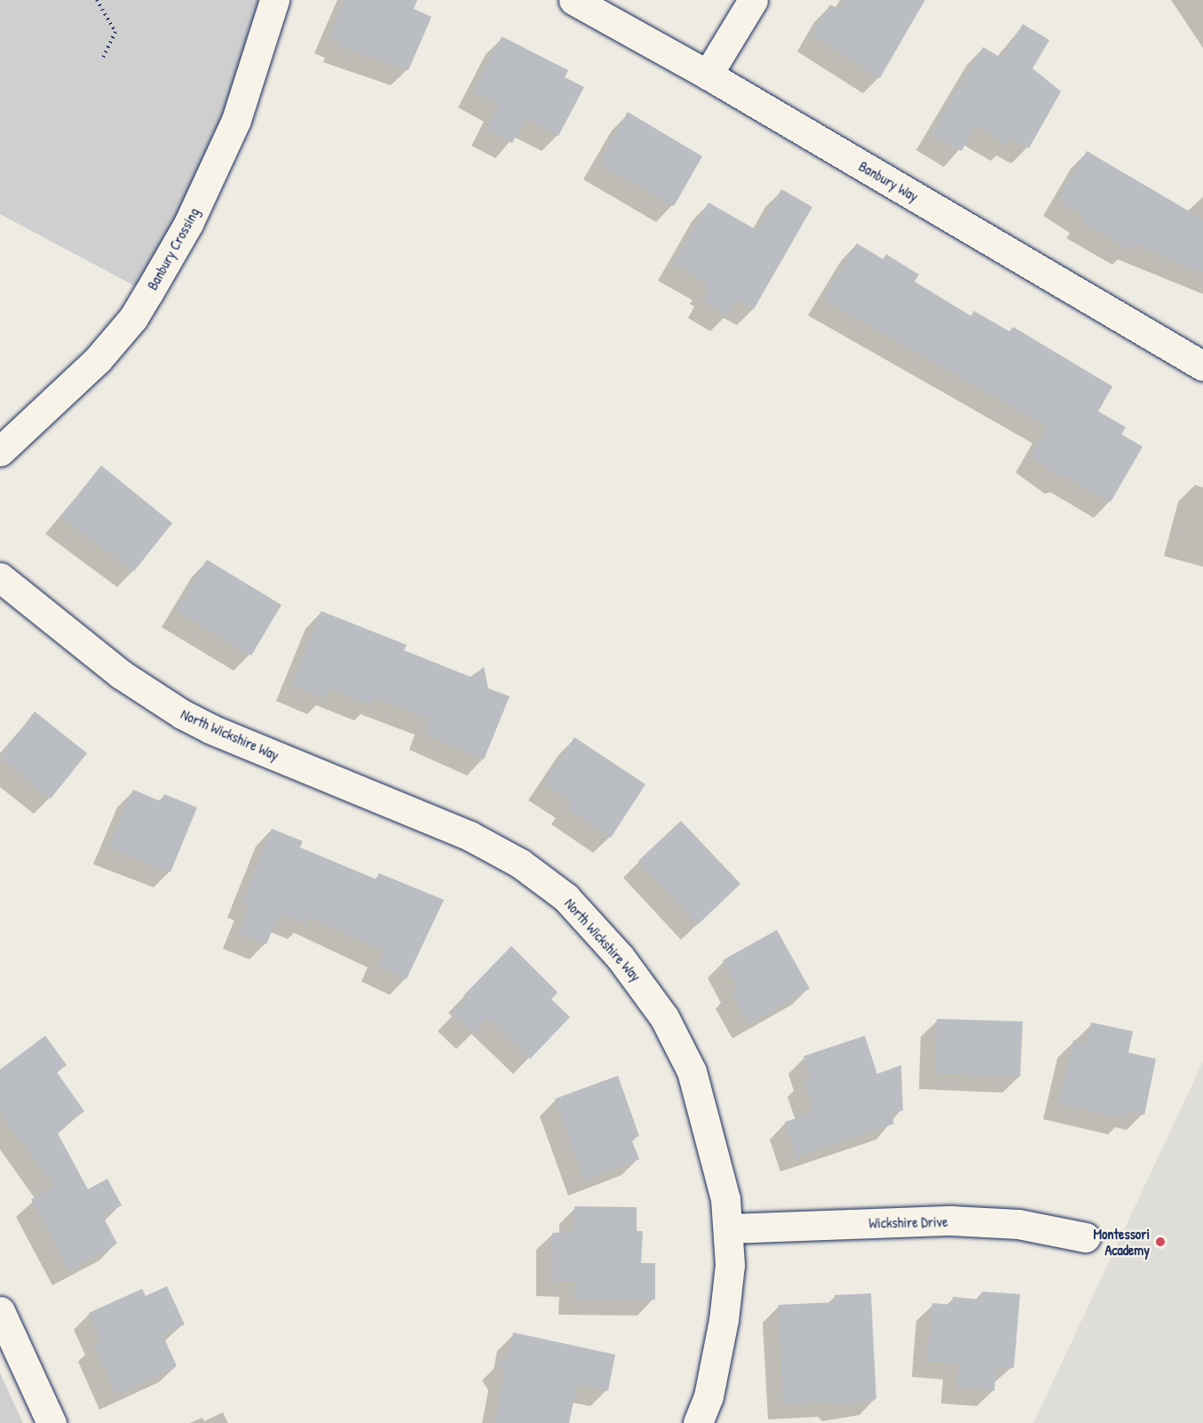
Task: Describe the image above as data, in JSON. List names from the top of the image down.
{
  "streets": {
    "street": [
      "Banbury Way",
      "Banbury Crossing",
      "North Wickshire Way",
      "Wickshire Drive"
    ]
  },
  "crossings": [
    ["North Wickshire Way", "Wickshire Drive"]
  ],
  "places": ["Montessori Academy"]
}
